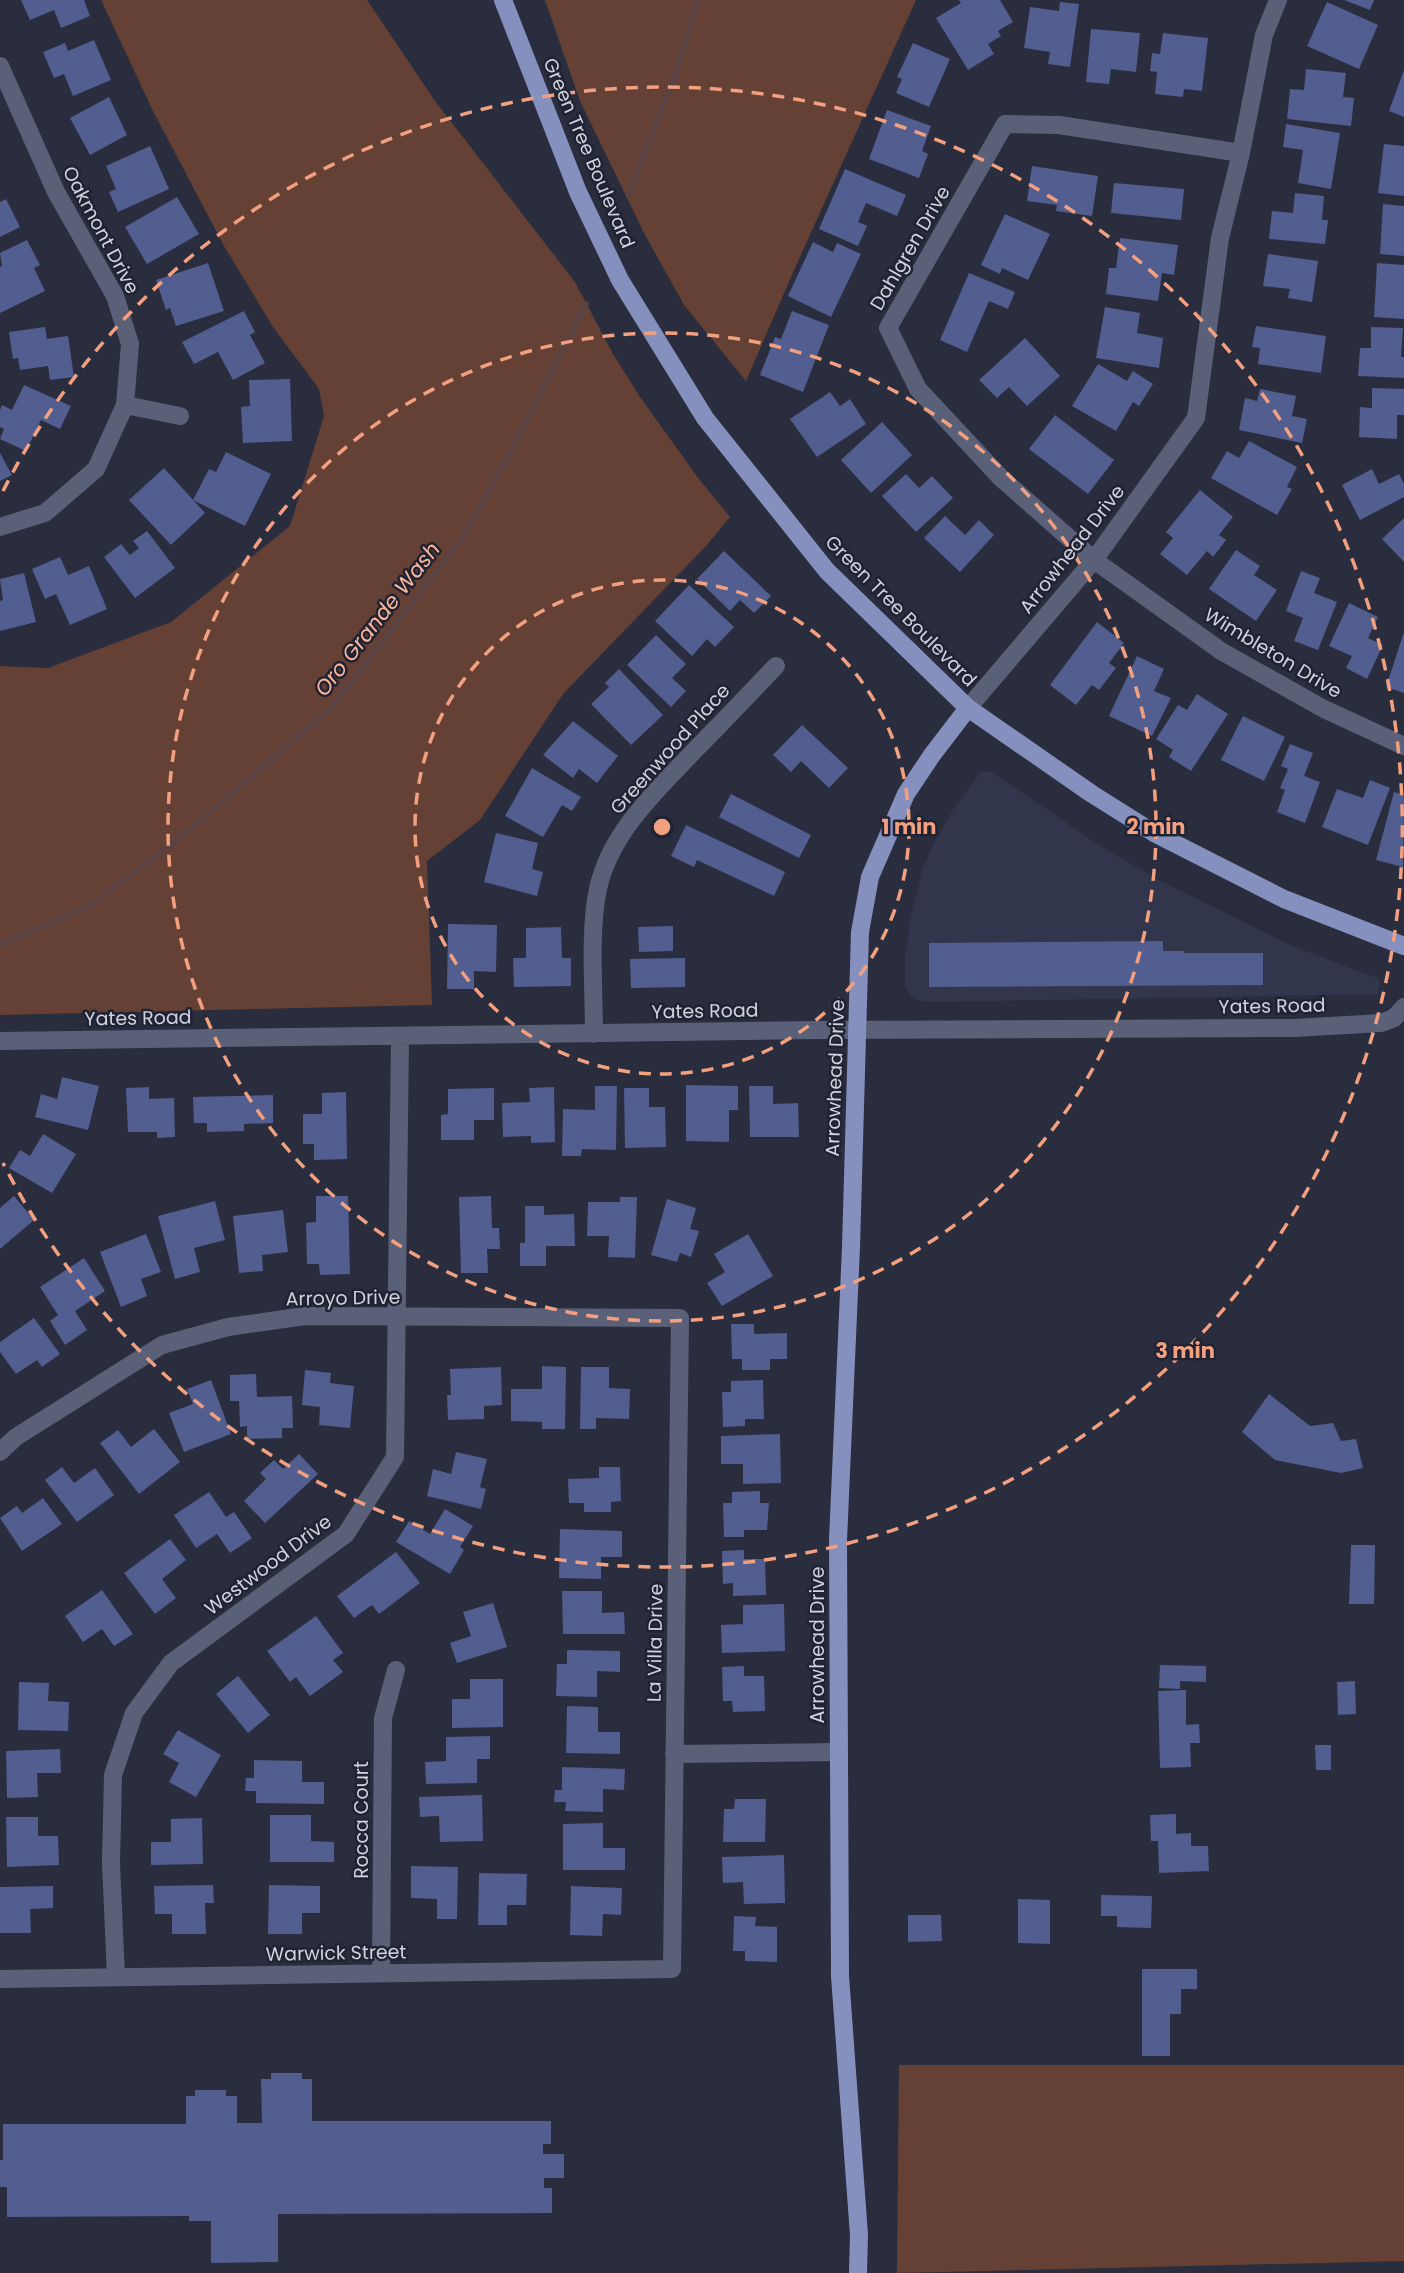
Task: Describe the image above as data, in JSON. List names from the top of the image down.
{
  "streets": {
    "main road": ["Green Tree Boulevard", "Arrowhead Drive"],
    "street": [
      "Oakmont Drive",
      "Dahlgren Drive",
      "Wimbleton Drive",
      "Greenwood Place",
      "Yates Road",
      "Arroyo Drive",
      "Westwood Drive",
      "La Villa Drive",
      "Rocca Court",
      "Warwick Street"
    ]
  },
  "crossings": [
    ["Green Tree Boulevard", "Arrowhead Drive"],
    ["Dahlgren Drive", "Arrowhead Drive"],
    ["Dahlgren Drive", "Wimbleton Drive"],
    ["Arrowhead Drive", "Wimbleton Drive"],
    ["Arrowhead Drive", "Yates Road"],
    ["Greenwood Place", "Yates Road"],
    ["Yates Road", "Westwood Drive"],
    ["Arroyo Drive", "Westwood Drive"],
    ["Arroyo Drive", "La Villa Drive"],
    ["Westwood Drive", "Warwick Street"],
    ["La Villa Drive", "Warwick Street"],
    ["Rocca Court", "Warwick Street"]
  ],
  "water": ["Oro Grande Wash"],
  "rings": ["1 min", "2 min", "3 min"]
}
